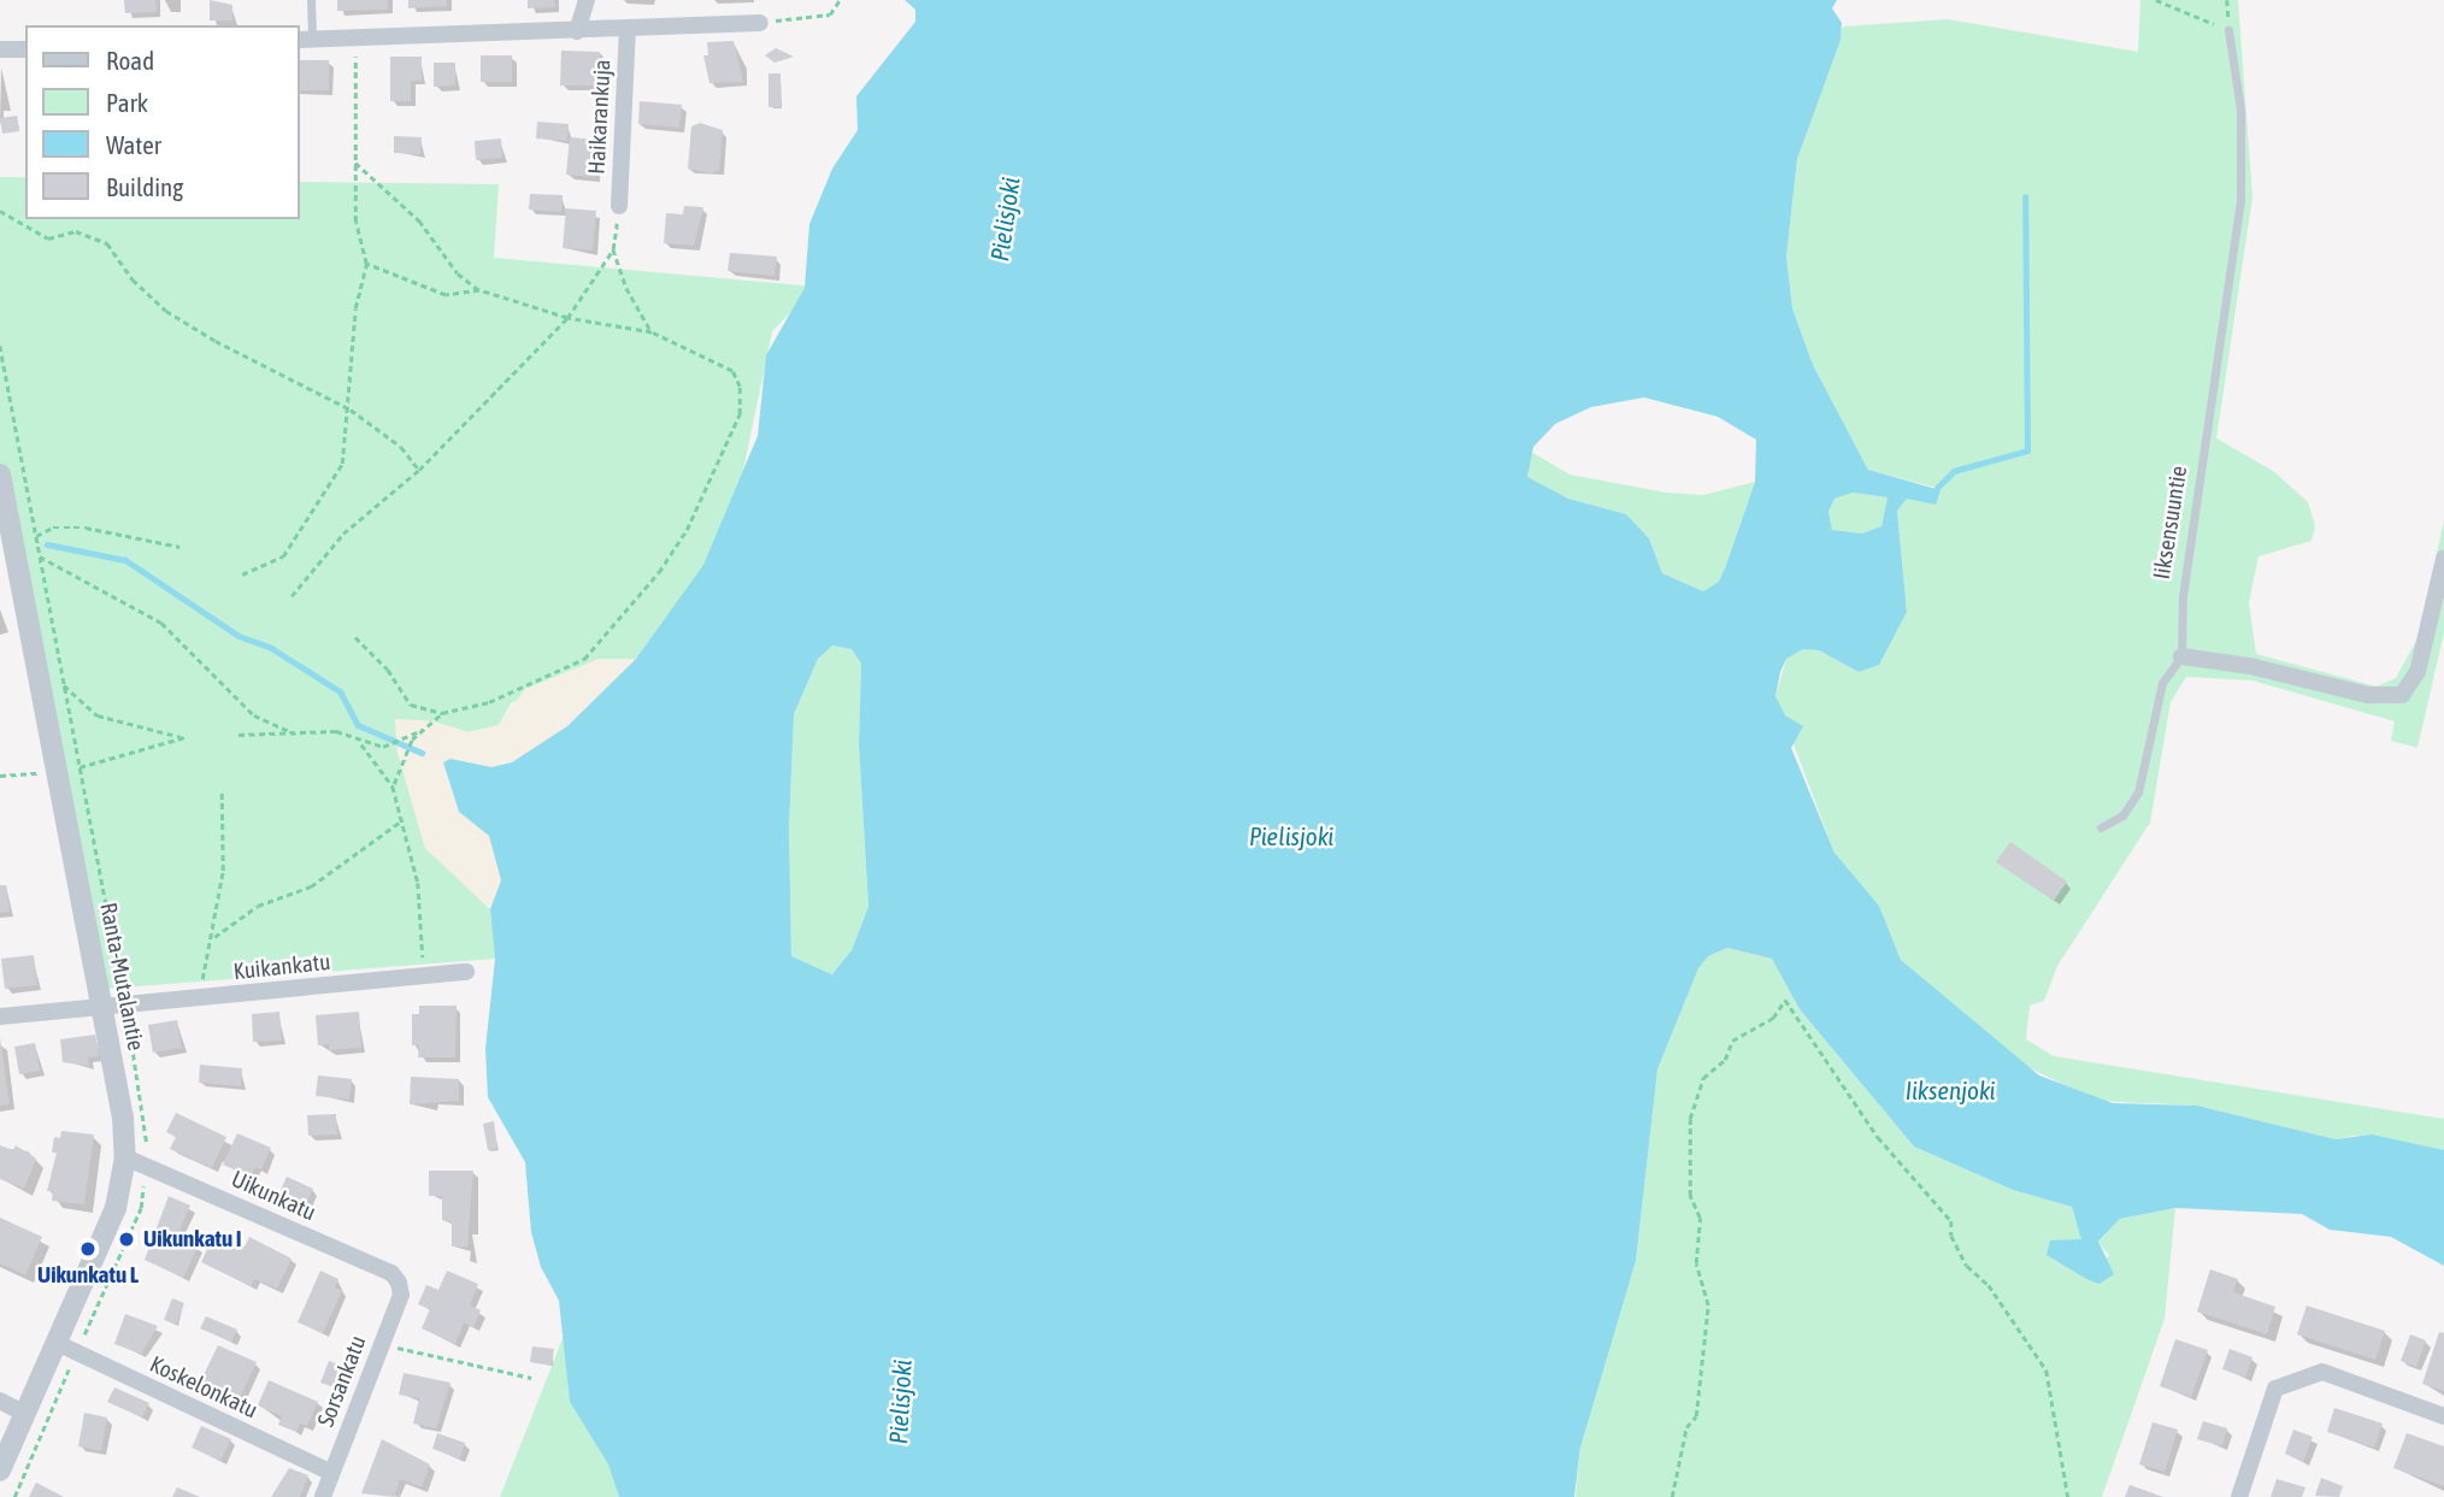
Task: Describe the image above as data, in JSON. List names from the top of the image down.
{
  "streets": {
    "street": [
      "Haikarankuja",
      "Kuikankatu",
      "Ranta-Mutalantie",
      "Uikunkatu",
      "Sorsankatu",
      "Koskelonkatu"
    ],
    "lane": ["Iiksensuuntie"]
  },
  "crossings": [
    ["Kuikankatu", "Ranta-Mutalantie"],
    ["Ranta-Mutalantie", "Uikunkatu"],
    ["Ranta-Mutalantie", "Koskelonkatu"],
    ["Uikunkatu", "Sorsankatu"],
    ["Sorsankatu", "Koskelonkatu"]
  ],
  "water": ["Pielisjoki", "Iiksenjoki"],
  "places": ["Uikunkatu I", "Uikunkatu L"],
  "legend": [
    "Road",
    "Park",
    "Water",
    "Building"
  ]
}
